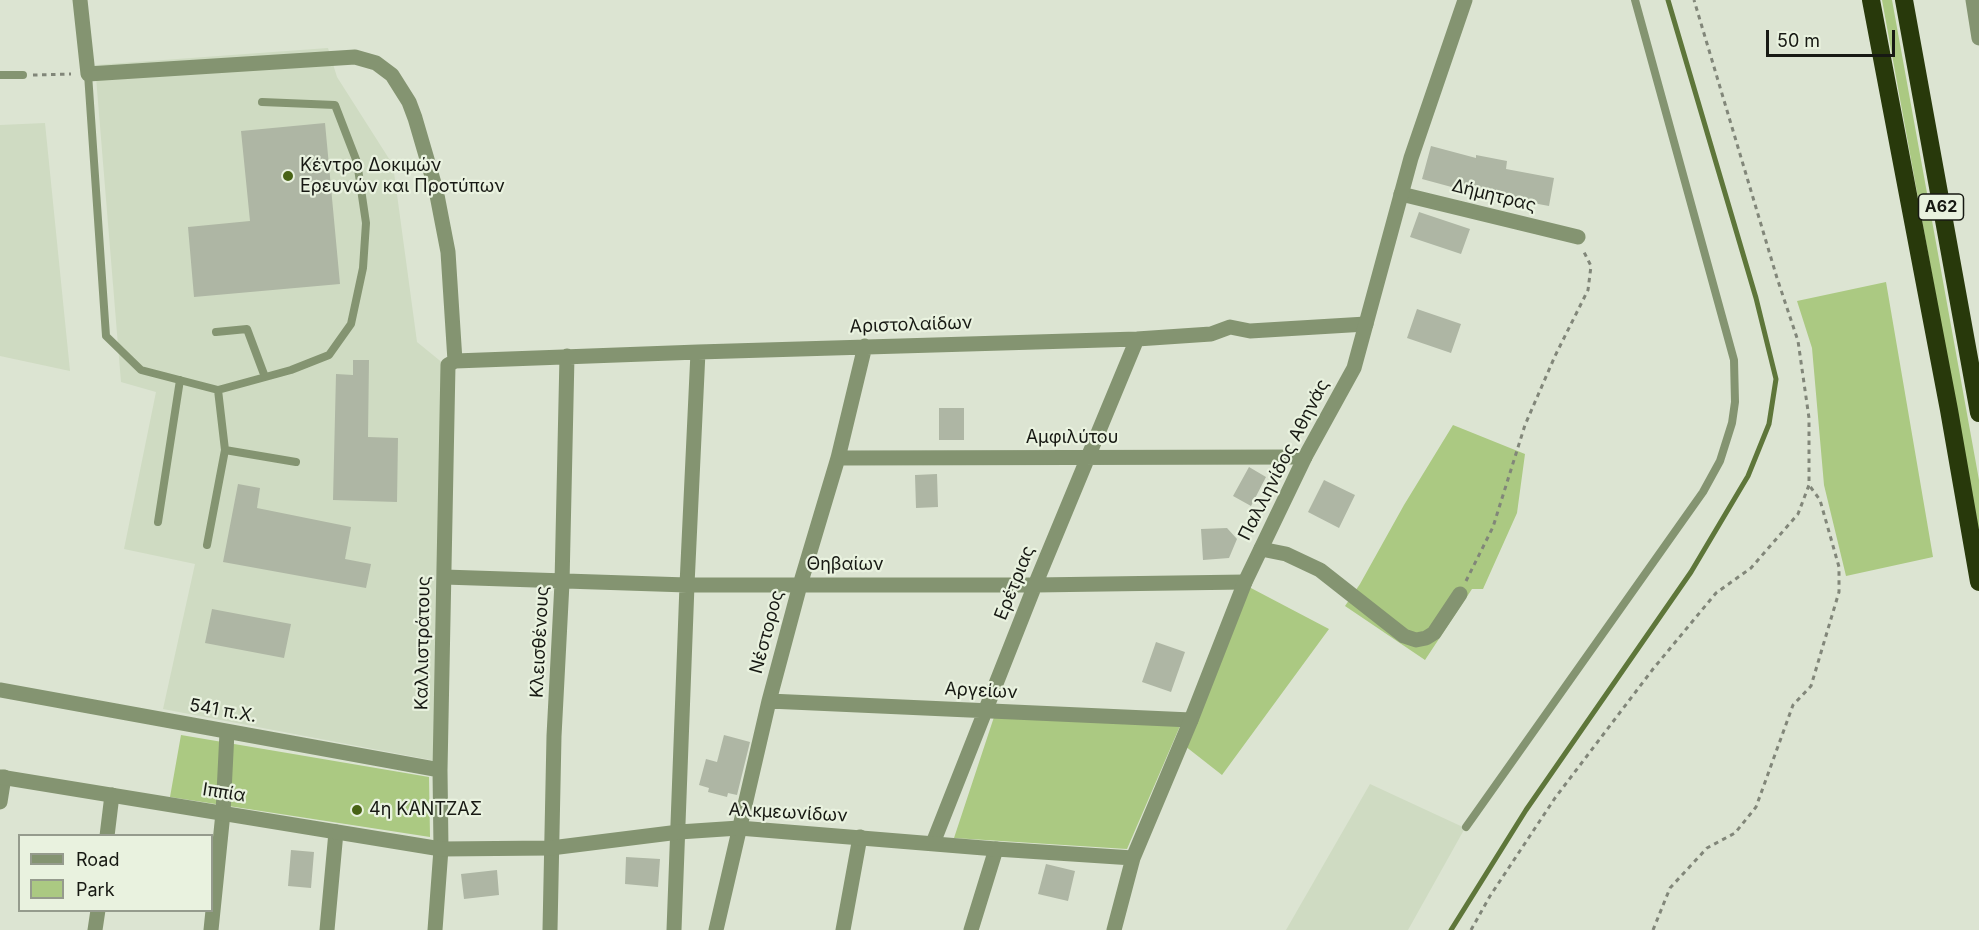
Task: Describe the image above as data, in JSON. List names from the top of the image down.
{
  "streets": {
    "highway": ["Α62"],
    "street": [
      "Δήμητρας",
      "Αριστολαίδων",
      "Αμφιλύτου",
      "Παλληνίδος Αθηνάς",
      "Θηβαίων",
      "Ερέτριας",
      "Νέστορος",
      "Κλεισθένους",
      "Καλλιστράτους",
      "Αργείων",
      "541 π.Χ.",
      "Ιππία",
      "Αλκμεωνίδων"
    ]
  },
  "crossings": [
    ["Δήμητρας", "Παλληνίδος Αθηνάς"],
    ["Αριστολαίδων", "Παλληνίδος Αθηνάς"],
    ["Αριστολαίδων", "Ερέτριας"],
    ["Αριστολαίδων", "Νέστορος"],
    ["Αριστολαίδων", "Κλεισθένους"],
    ["Αριστολαίδων", "Καλλιστράτους"],
    ["Αμφιλύτου", "Παλληνίδος Αθηνάς"],
    ["Αμφιλύτου", "Ερέτριας"],
    ["Αμφιλύτου", "Νέστορος"],
    ["Παλληνίδος Αθηνάς", "Θηβαίων"],
    ["Παλληνίδος Αθηνάς", "Αργείων"],
    ["Παλληνίδος Αθηνάς", "Αλκμεωνίδων"],
    ["Θηβαίων", "Ερέτριας"],
    ["Θηβαίων", "Νέστορος"],
    ["Θηβαίων", "Κλεισθένους"],
    ["Θηβαίων", "Καλλιστράτους"],
    ["Ερέτριας", "Αργείων"],
    ["Ερέτριας", "Αλκμεωνίδων"],
    ["Νέστορος", "Αργείων"],
    ["Νέστορος", "Αλκμεωνίδων"],
    ["Κλεισθένους", "Αλκμεωνίδων"],
    ["Καλλιστράτους", "541 π.Χ."],
    ["Καλλιστράτους", "Ιππία"],
    ["Καλλιστράτους", "Αλκμεωνίδων"],
    ["Ιππία", "Αλκμεωνίδων"]
  ],
  "places": ["Κέντρο Δοκιμών Ερευνών και Προτύπων", "4η ΚΑΝΤΖΑΣ"],
  "legend": ["Road", "Park"],
  "scale_bar": "50 m"
}
